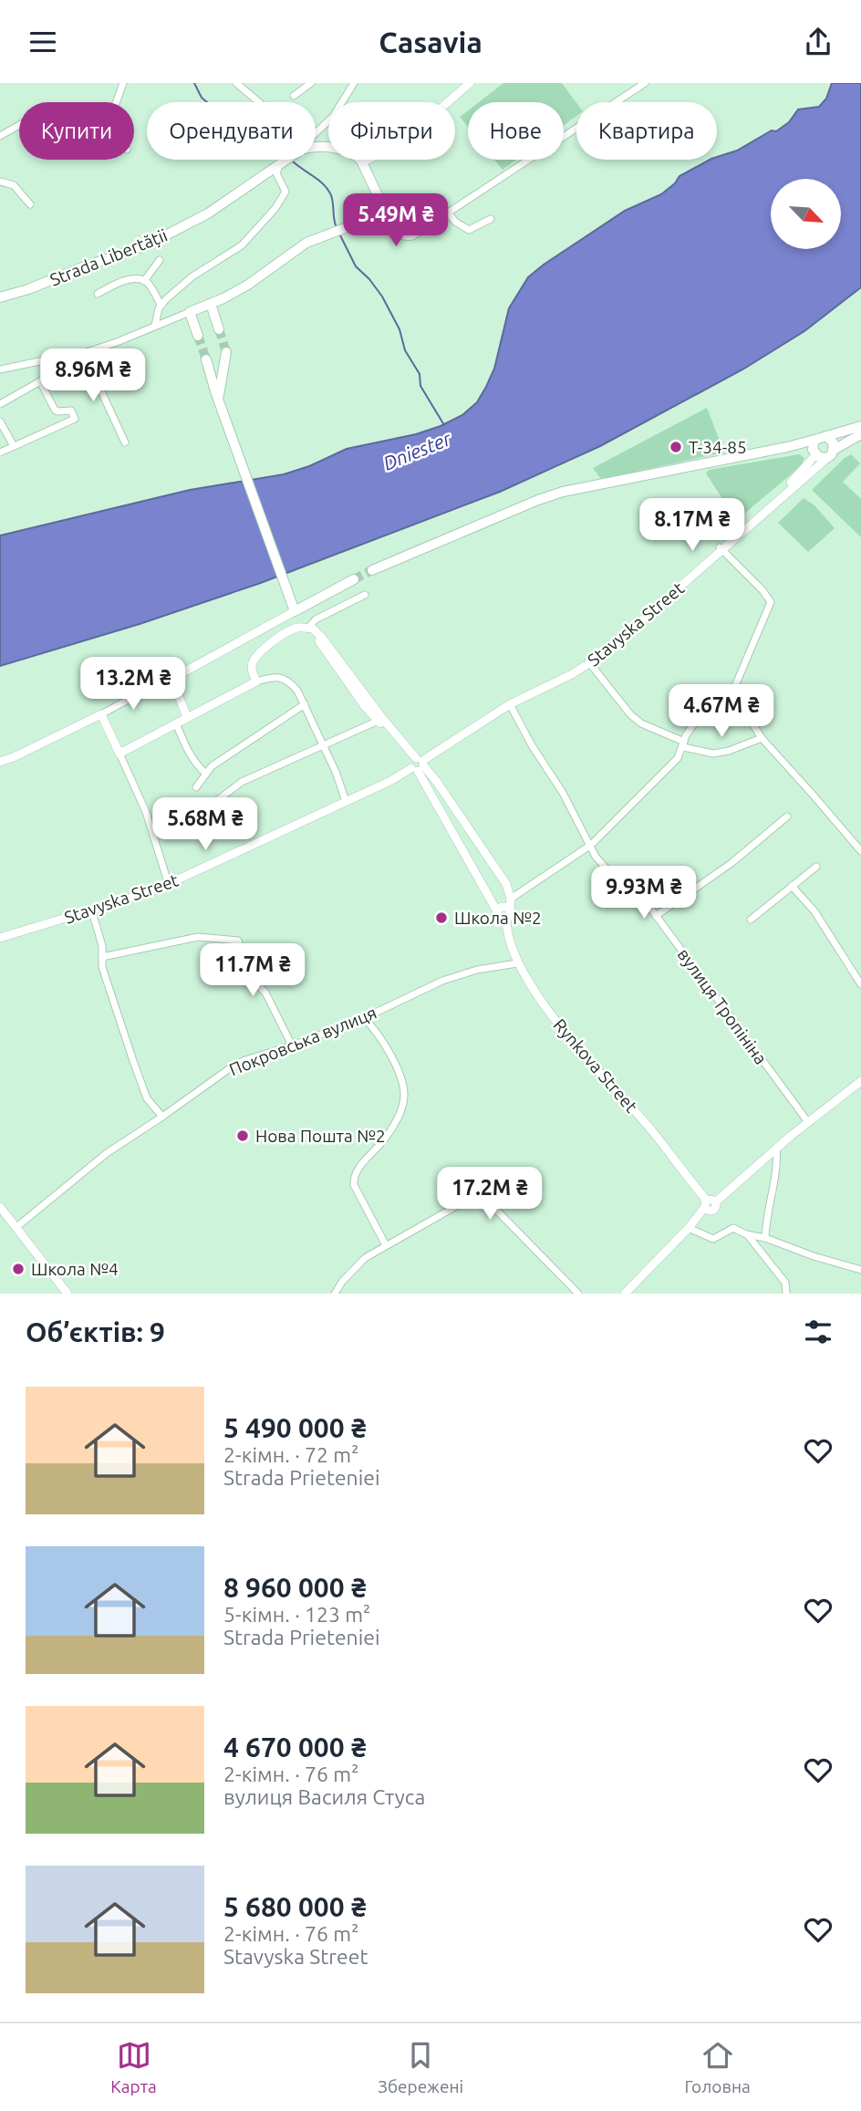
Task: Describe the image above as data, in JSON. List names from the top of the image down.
{
  "streets": {
    "highway": ["Strada Libertății"],
    "main road": ["Stavyska Street", "Rynkova Street"],
    "street": ["вулиця Тропініна", "Покровська вулиця"]
  },
  "crossings": [
    ["Stavyska Street", "вулиця Тропініна"],
    ["Покровська вулиця", "Rynkova Street"]
  ],
  "water": ["Dniester"],
  "places": [
    "Т-34-85",
    "Школа №2",
    "Нова Пошта №2",
    "Школа №4"
  ],
  "north": "bottom right",
  "page": {
    "header": "Casavia",
    "chip": [
      "Купити",
      "Орендувати",
      "Фільтри",
      "Нове",
      "Квартира"
    ],
    "price": [
      "5.49M ₴",
      "8.96M ₴",
      "8.17M ₴",
      "13.2M ₴",
      "4.67M ₴",
      "5.68M ₴",
      "9.93M ₴",
      "11.7M ₴",
      "17.2M ₴"
    ],
    "heading": "Об’єктів: 9",
    "list": [
      {
        "name": "5 490 000 ₴",
        "note": "2-кімн. · 72 m² · Strada Prieteniei"
      },
      {
        "name": "8 960 000 ₴",
        "note": "5-кімн. · 123 m² · Strada Prieteniei"
      },
      {
        "name": "4 670 000 ₴",
        "note": "2-кімн. · 76 m² · вулиця Василя Стуса"
      },
      {
        "name": "5 680 000 ₴",
        "note": "2-кімн. · 76 m² · Stavyska Street"
      }
    ],
    "tabs": ["Карта", "Збережені", "Головна"]
  }
}
